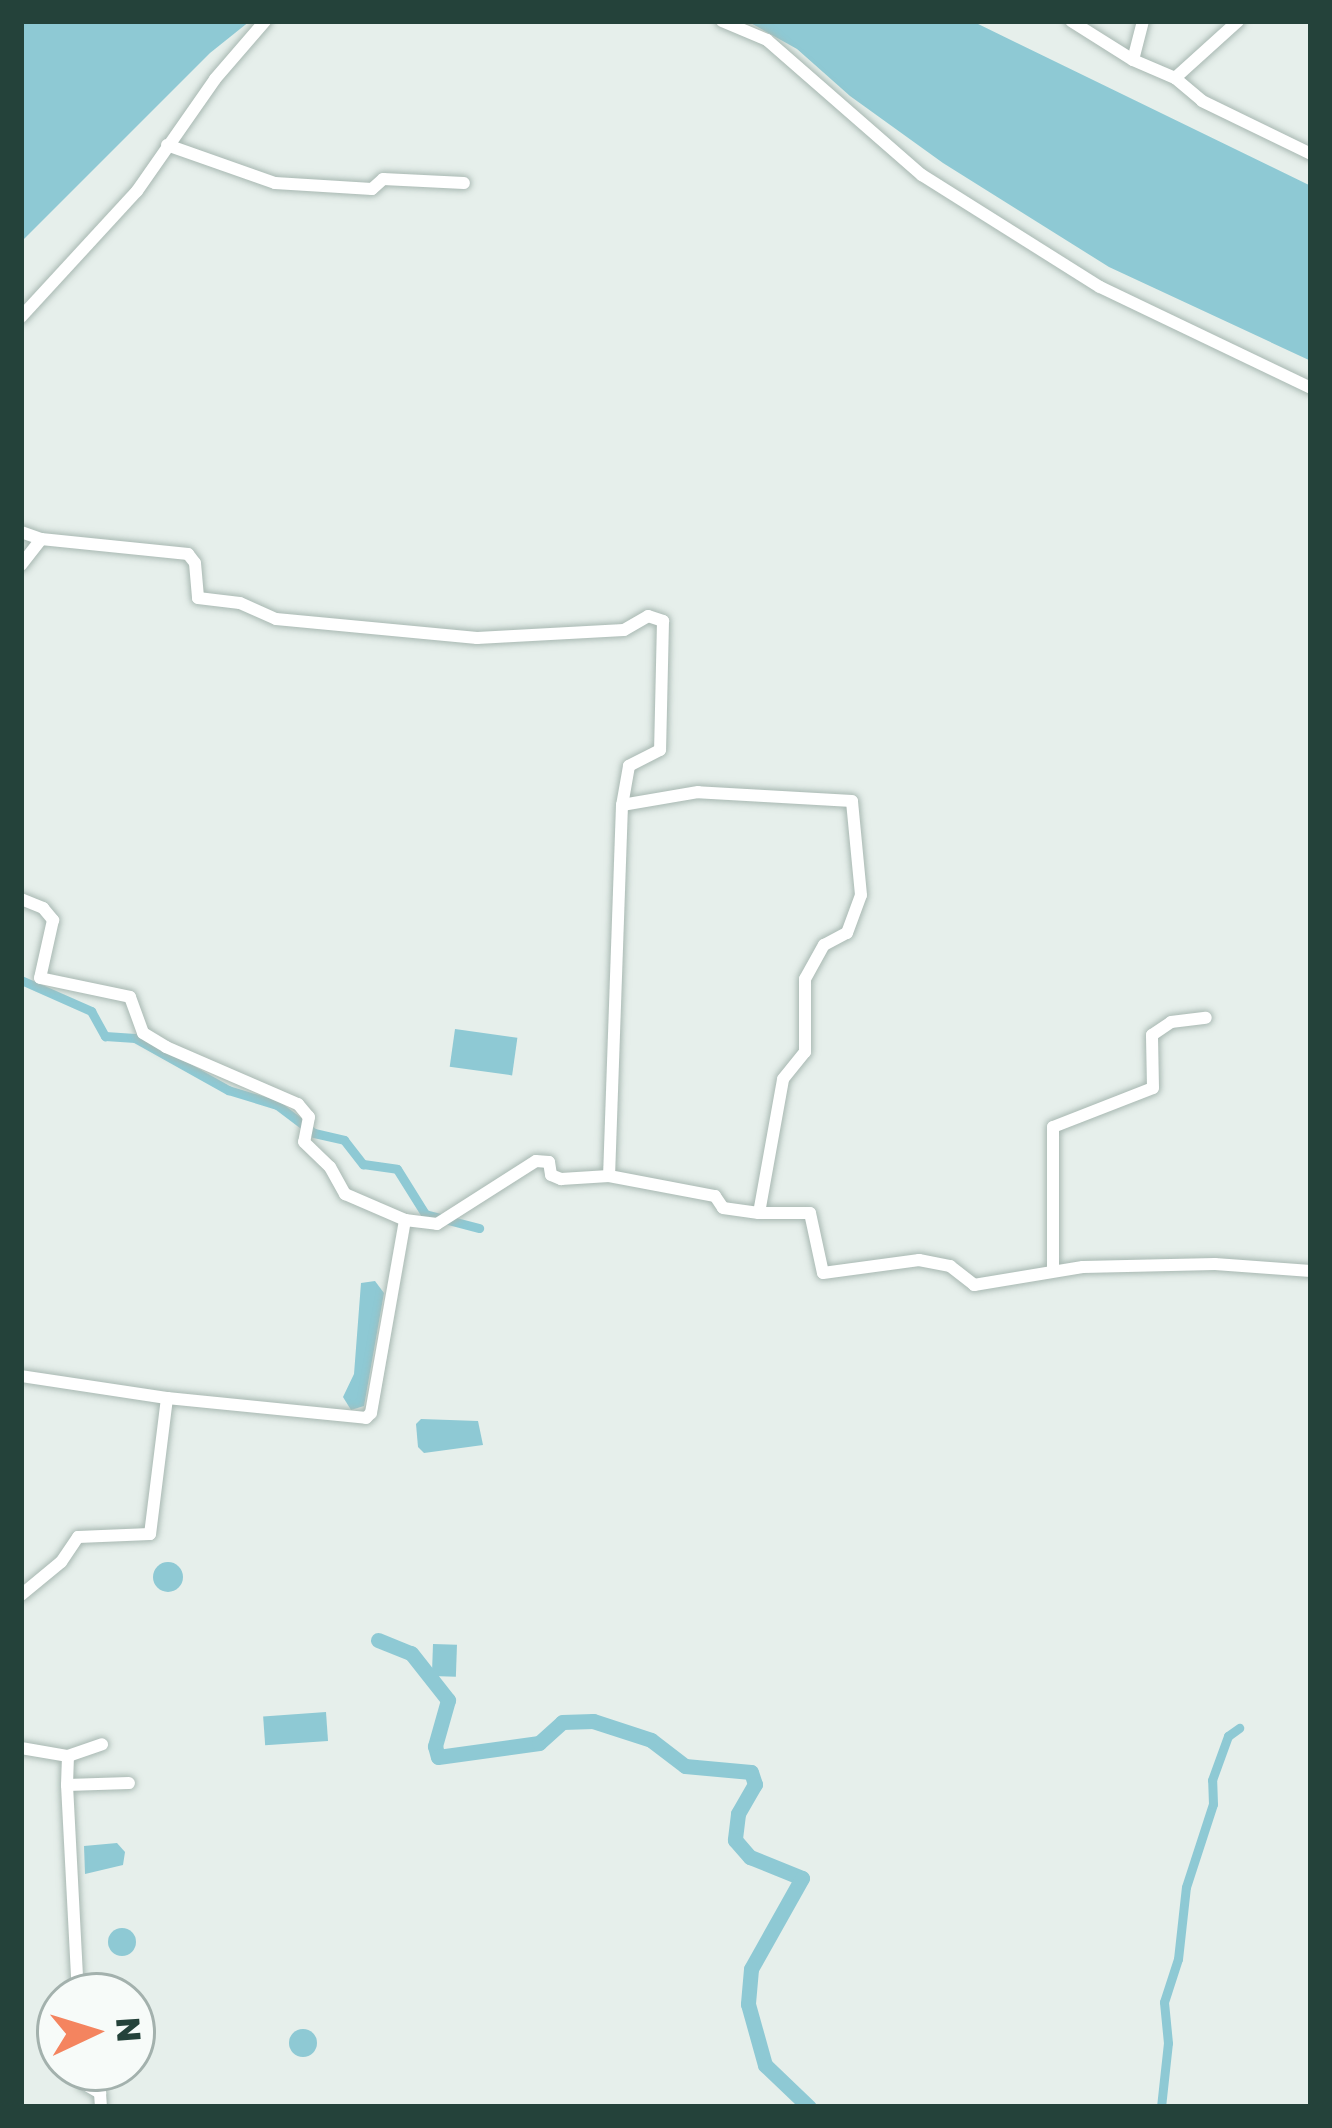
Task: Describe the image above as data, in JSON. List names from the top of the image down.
{
  "north": "right"
}
